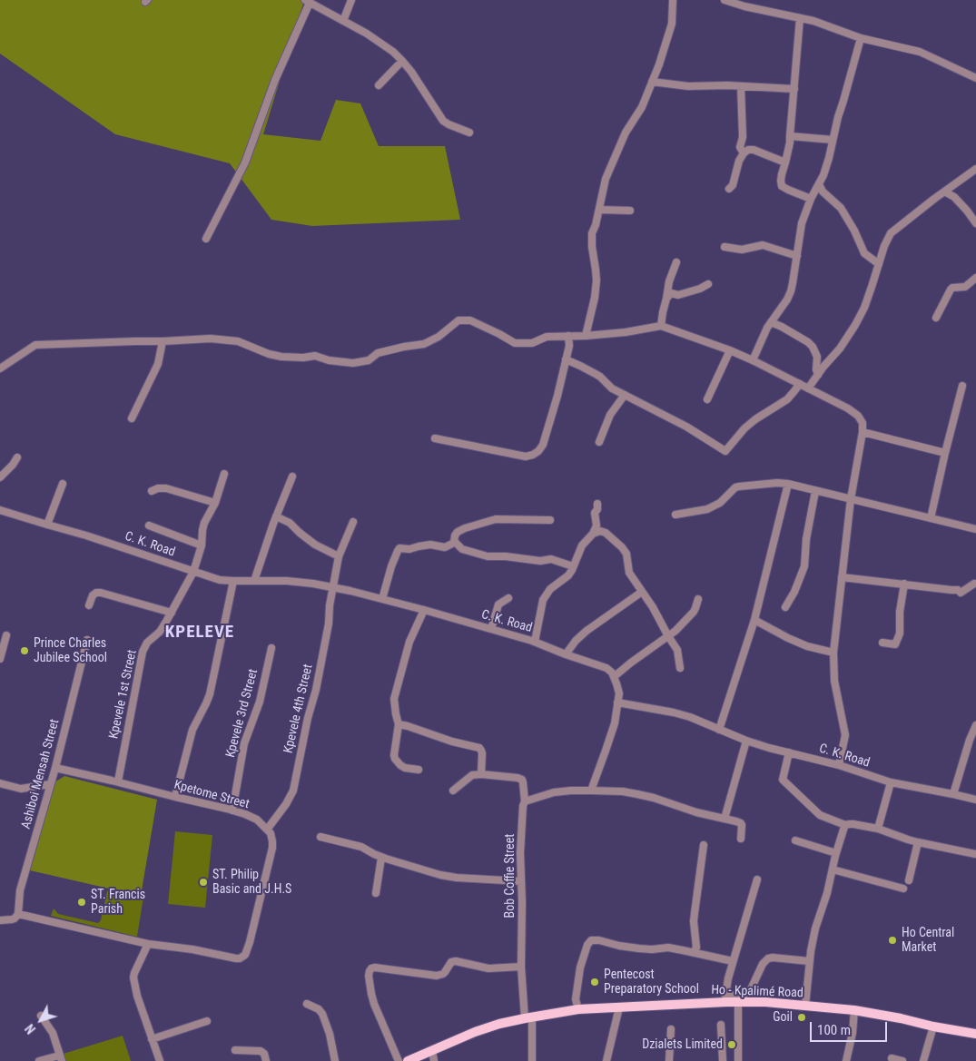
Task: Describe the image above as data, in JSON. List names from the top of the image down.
{
  "streets": {
    "main road": ["Ho - Kpalimé Road"],
    "street": [
      "C. K. Road",
      "Kpevele 1st Street",
      "Kpevele 4th Street",
      "Kpevele 3rd Street",
      "Ashiboi Mensah Street",
      "Kpetome Street",
      "Bob Coffie Street"
    ]
  },
  "crossings": [
    ["C. K. Road", "Kpevele 1st Street"],
    ["C. K. Road", "Kpevele 4th Street"],
    ["Kpevele 1st Street", "Kpetome Street"],
    ["Kpevele 4th Street", "Kpetome Street"],
    ["Kpevele 3rd Street", "Kpetome Street"],
    ["Ashiboi Mensah Street", "Kpetome Street"],
    ["Bob Coffie Street", "Ho - Kpalimé Road"]
  ],
  "districts": ["KPELEVE"],
  "places": [
    "Prince Charles Jubilee School",
    "ST. Philip Basic and J.H.S",
    "ST. Francis Parish",
    "Ho Central Market",
    "Pentecost Preparatory School",
    "Goil",
    "Dzialets Limited"
  ],
  "scale_bar": "100 m",
  "north": "bottom left"
}
